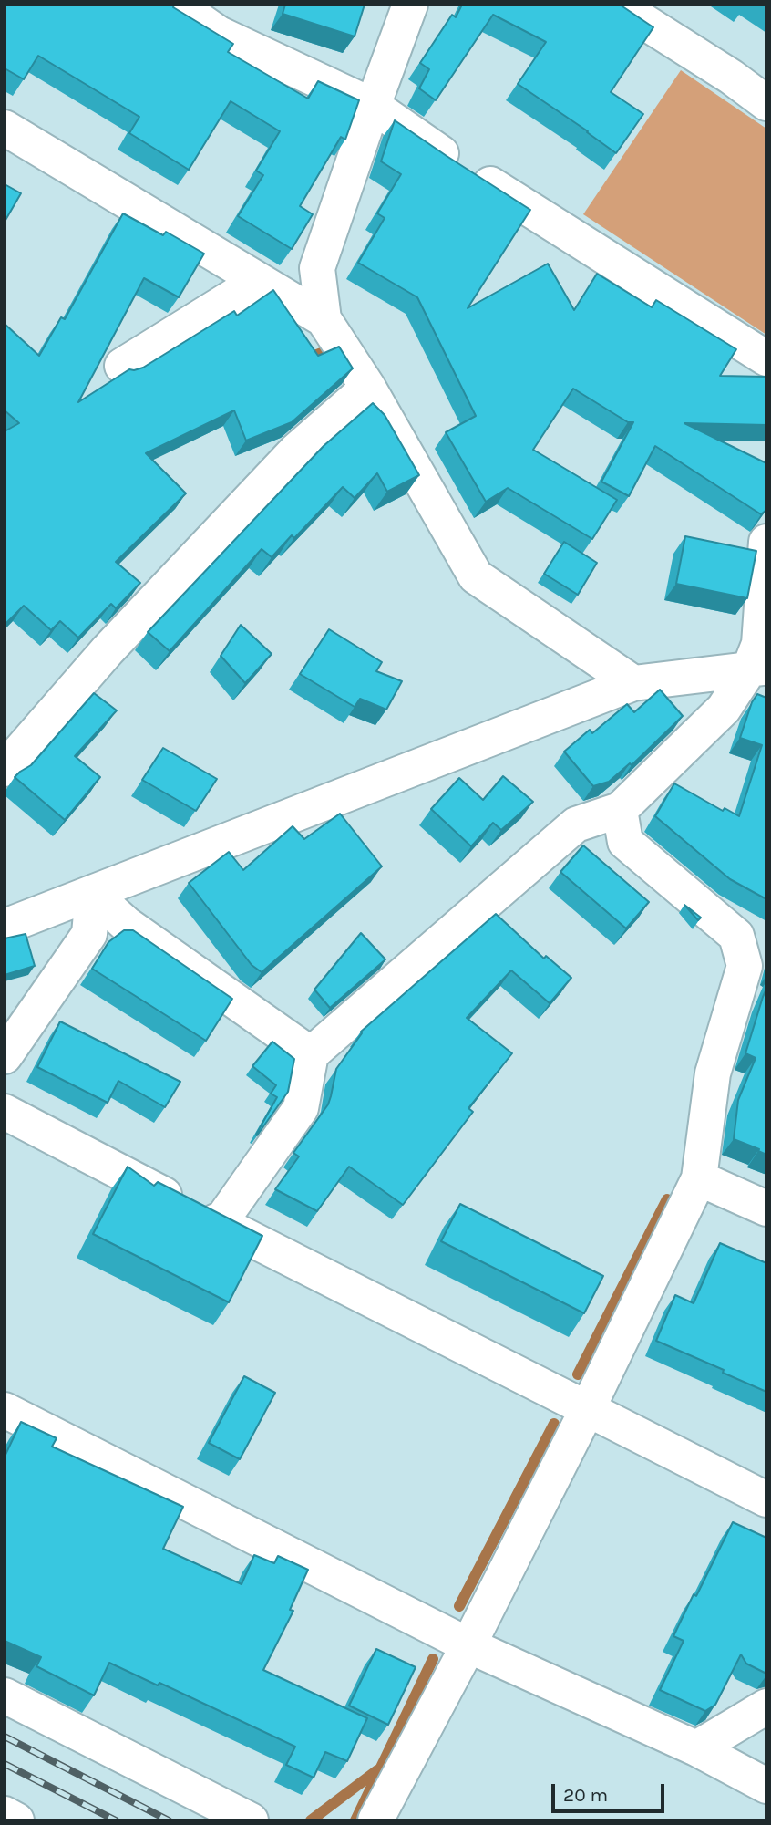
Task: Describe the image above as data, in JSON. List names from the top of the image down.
{
  "scale_bar": "20 m"
}
